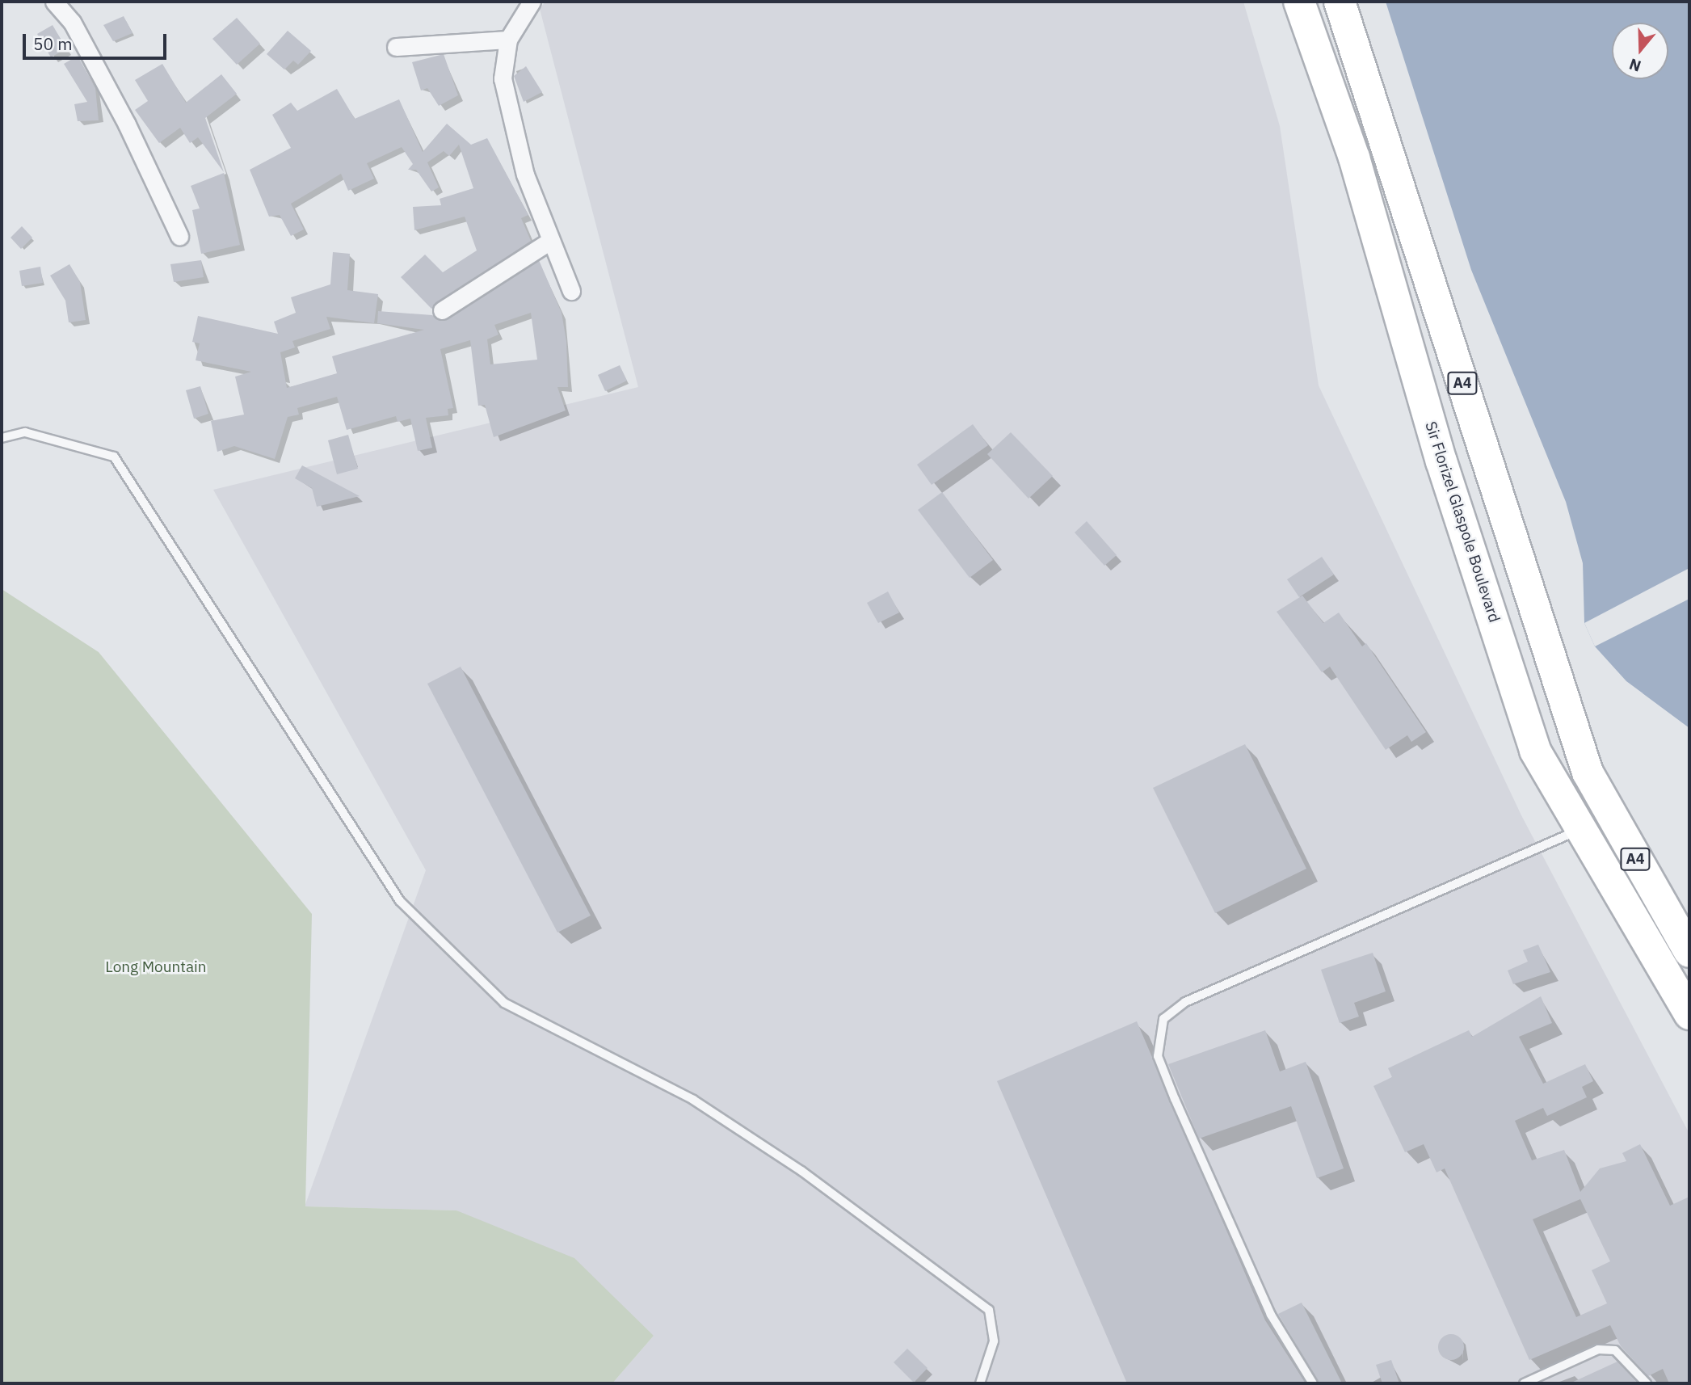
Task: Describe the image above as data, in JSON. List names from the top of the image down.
{
  "streets": {
    "highway": ["A4", "Sir Florizel Glaspole Boulevard"]
  },
  "parks": ["Long Mountain"],
  "scale_bar": "50 m",
  "north": "bottom"
}
